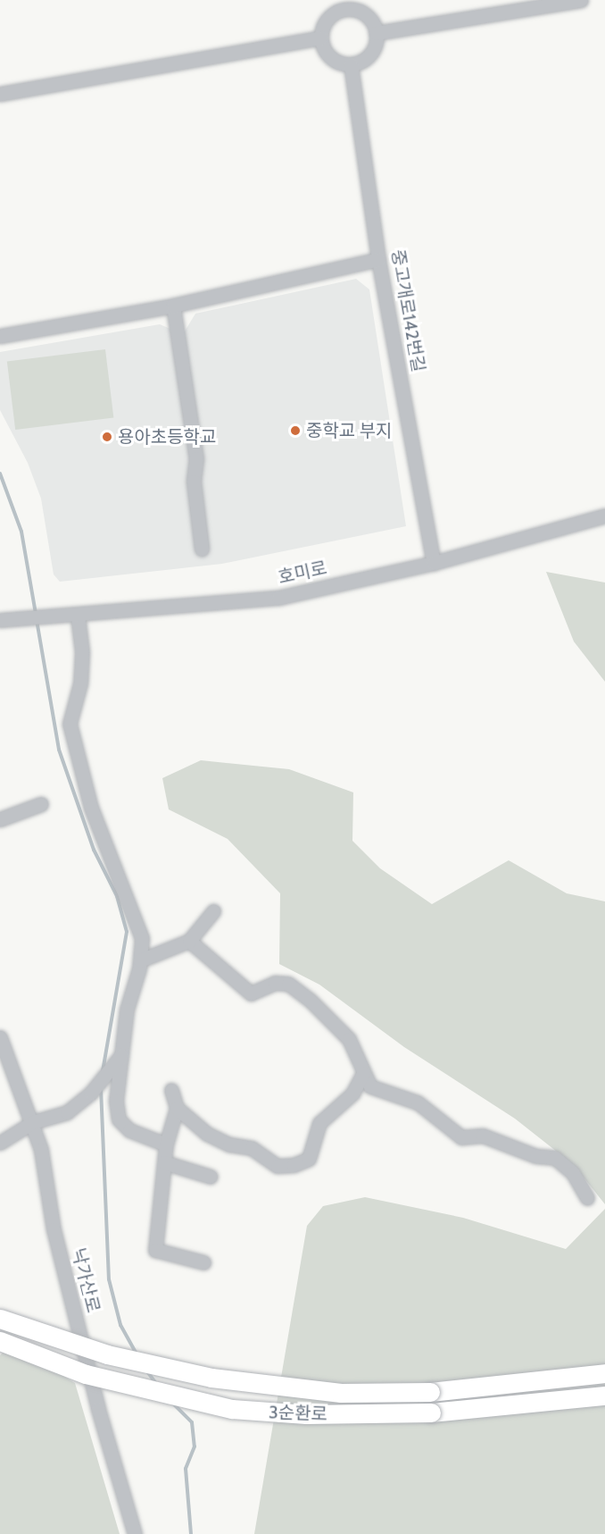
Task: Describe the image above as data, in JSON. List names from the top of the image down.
{
  "streets": {
    "highway": ["3순환로"],
    "street": ["중고개로142번길", "호미로", "낙가산로"]
  },
  "crossings": [
    ["중고개로142번길", "호미로"]
  ],
  "places": ["중학교 부지", "용아초등학교"]
}
